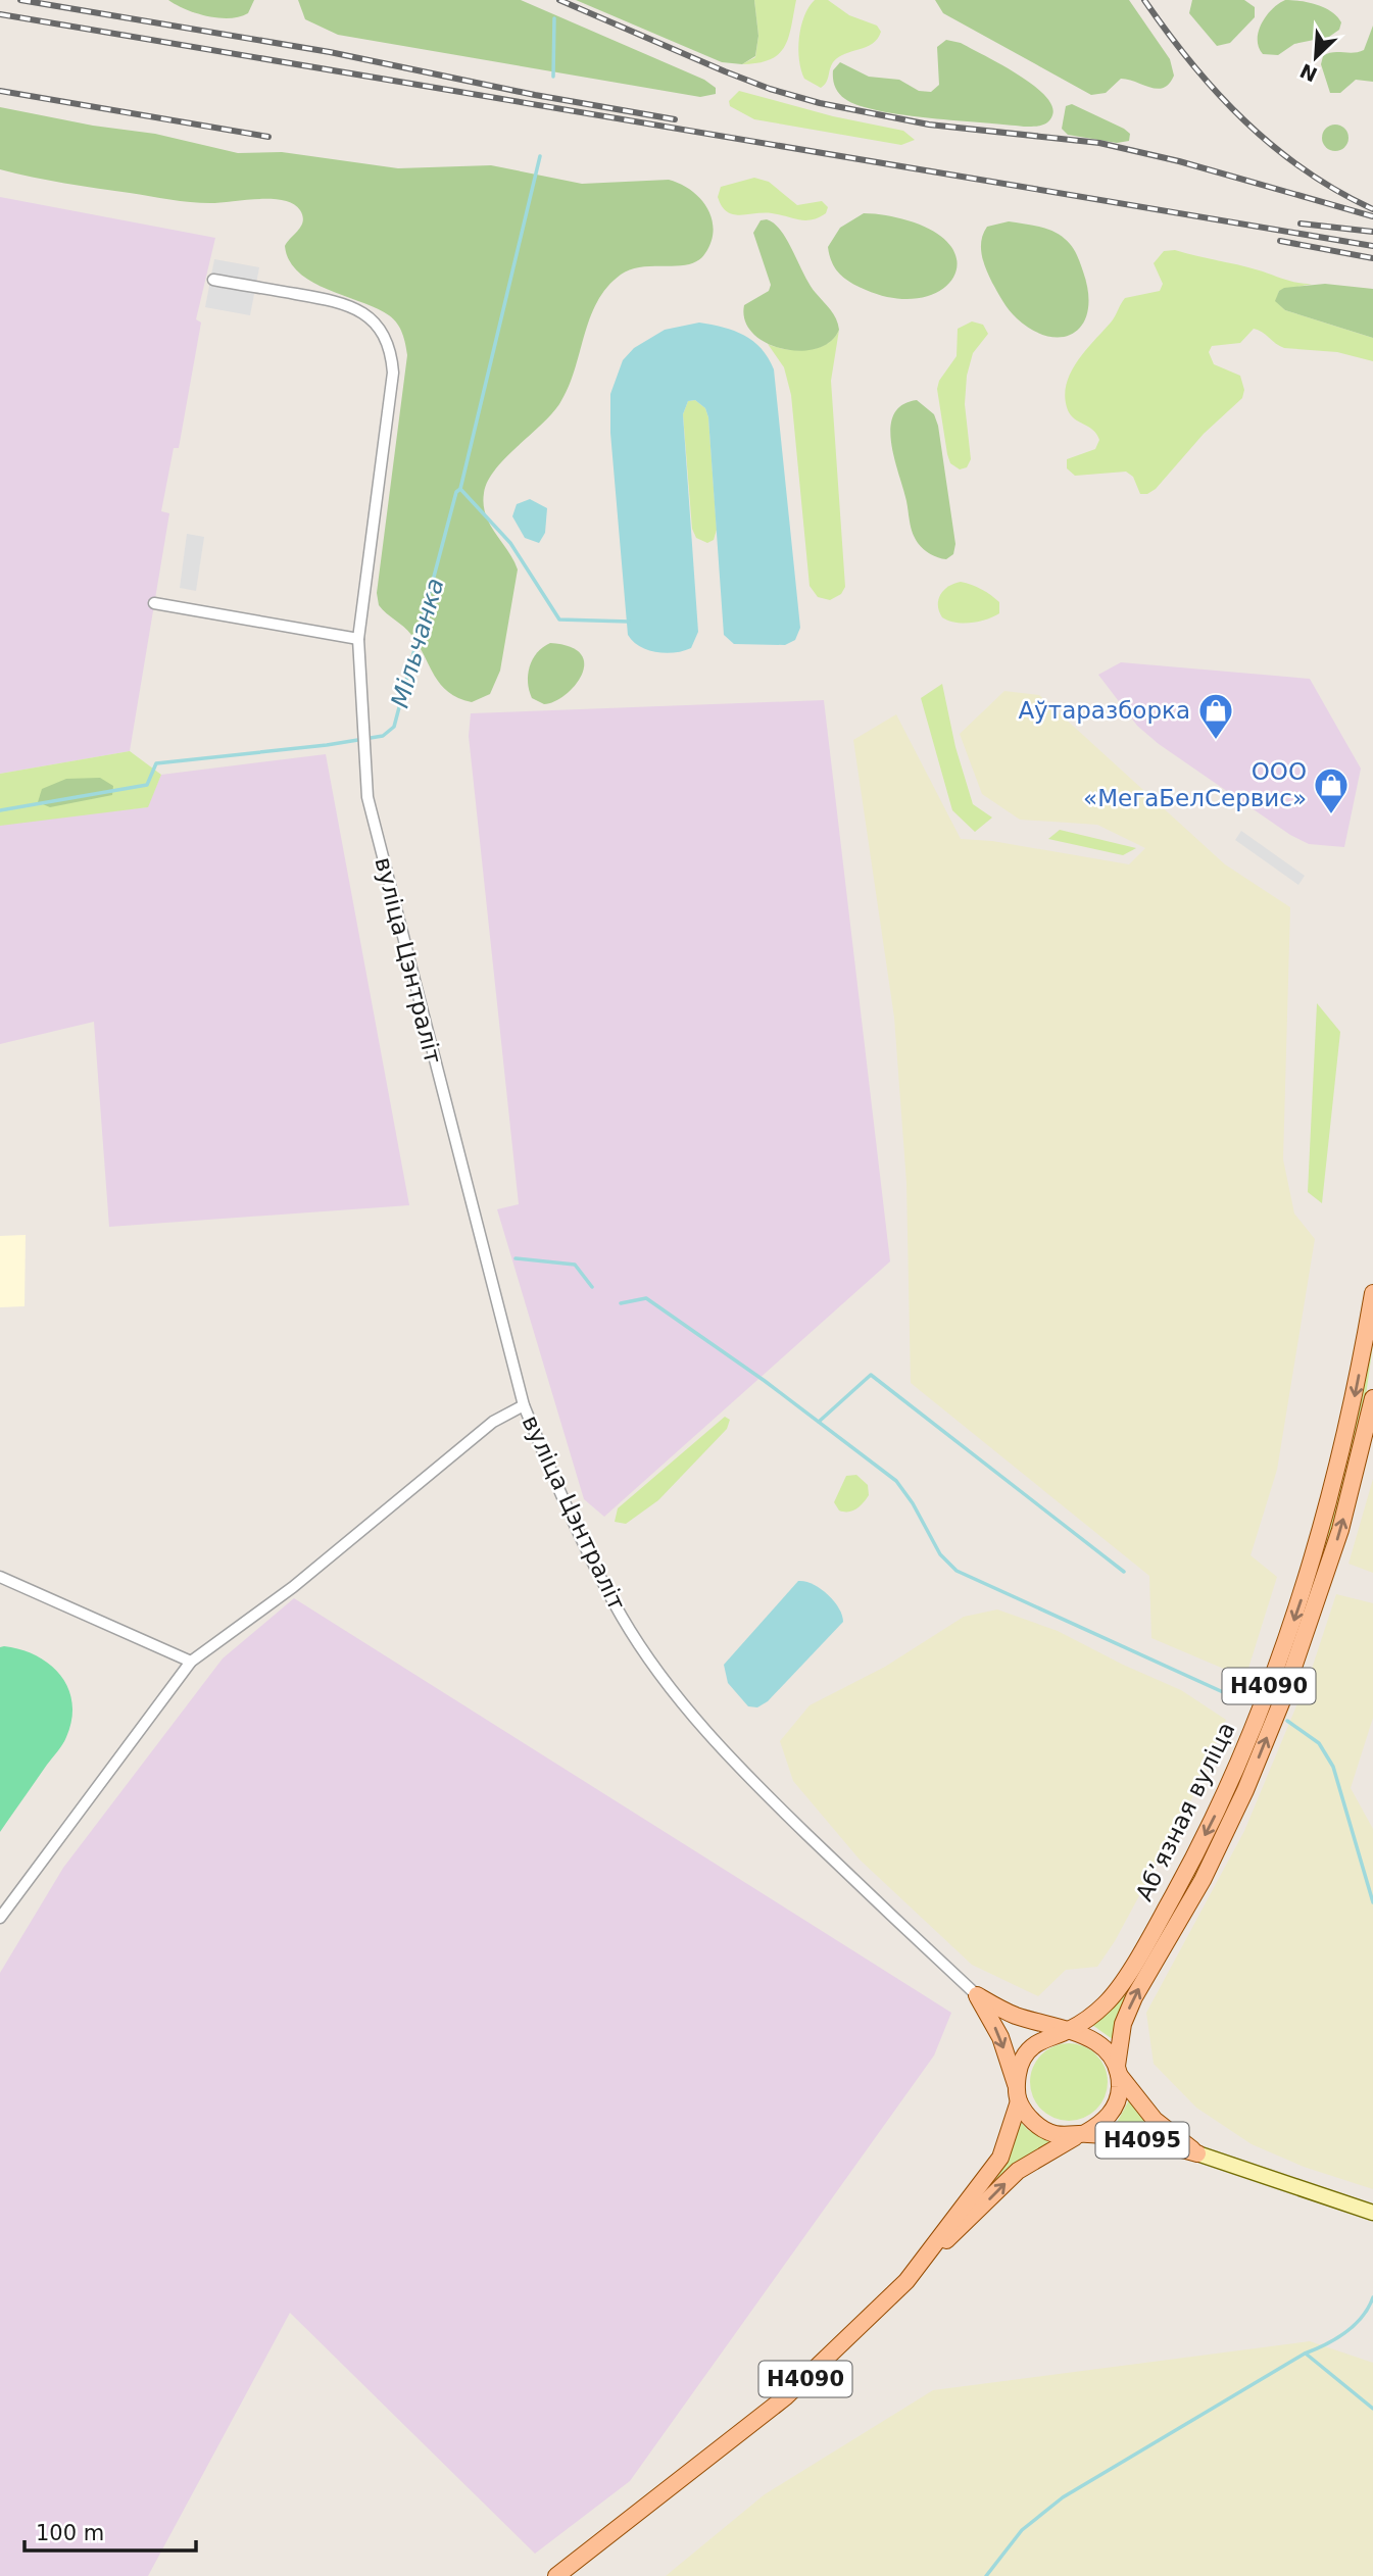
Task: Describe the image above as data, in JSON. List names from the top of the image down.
{
  "streets": {
    "main road": ["Н4090", "Абʼязная вуліца", "Н4095"],
    "street": ["вуліца Цэнтраліт"]
  },
  "crossings": [
    ["Н4090", "Абʼязная вуліца"],
    ["Н4090", "Н4095"],
    ["Абʼязная вуліца", "Н4095"]
  ],
  "water": ["Мільчанка"],
  "places": {
    "shop": ["Аўтаразборка", "ООО «МегаБелСервис»"]
  },
  "scale_bar": "100 m",
  "north": "bottom left"
}
